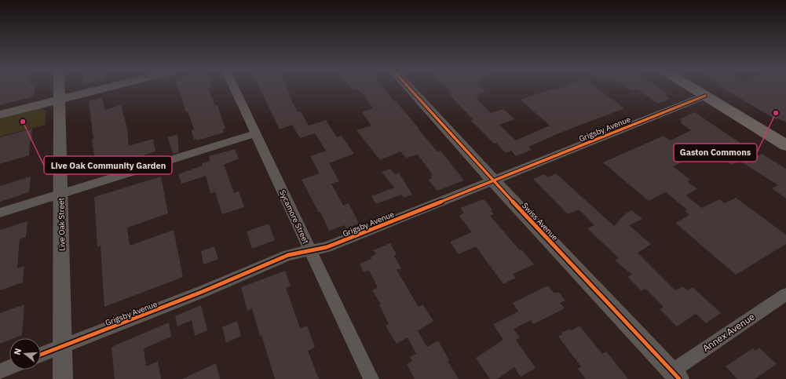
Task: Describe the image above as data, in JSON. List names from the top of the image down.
{
  "streets": {
    "street": [
      "Grigsby Avenue",
      "Sycamore Street",
      "Swiss Avenue",
      "Live Oak Street",
      "Annex Avenue"
    ]
  },
  "crossings": [
    ["Grigsby Avenue", "Sycamore Street"],
    ["Grigsby Avenue", "Swiss Avenue"],
    ["Grigsby Avenue", "Live Oak Street"],
    ["Swiss Avenue", "Annex Avenue"]
  ],
  "places": ["Gaston Commons", "Live Oak Community Garden"],
  "north": "left"
}
